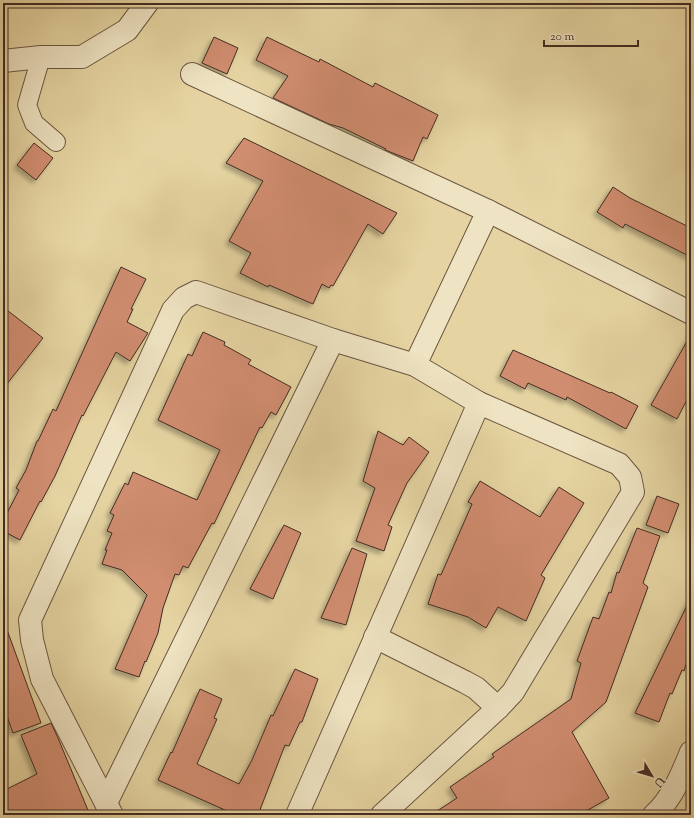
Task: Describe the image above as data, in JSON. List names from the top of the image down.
{
  "scale_bar": "20 m",
  "north": "bottom right"
}
